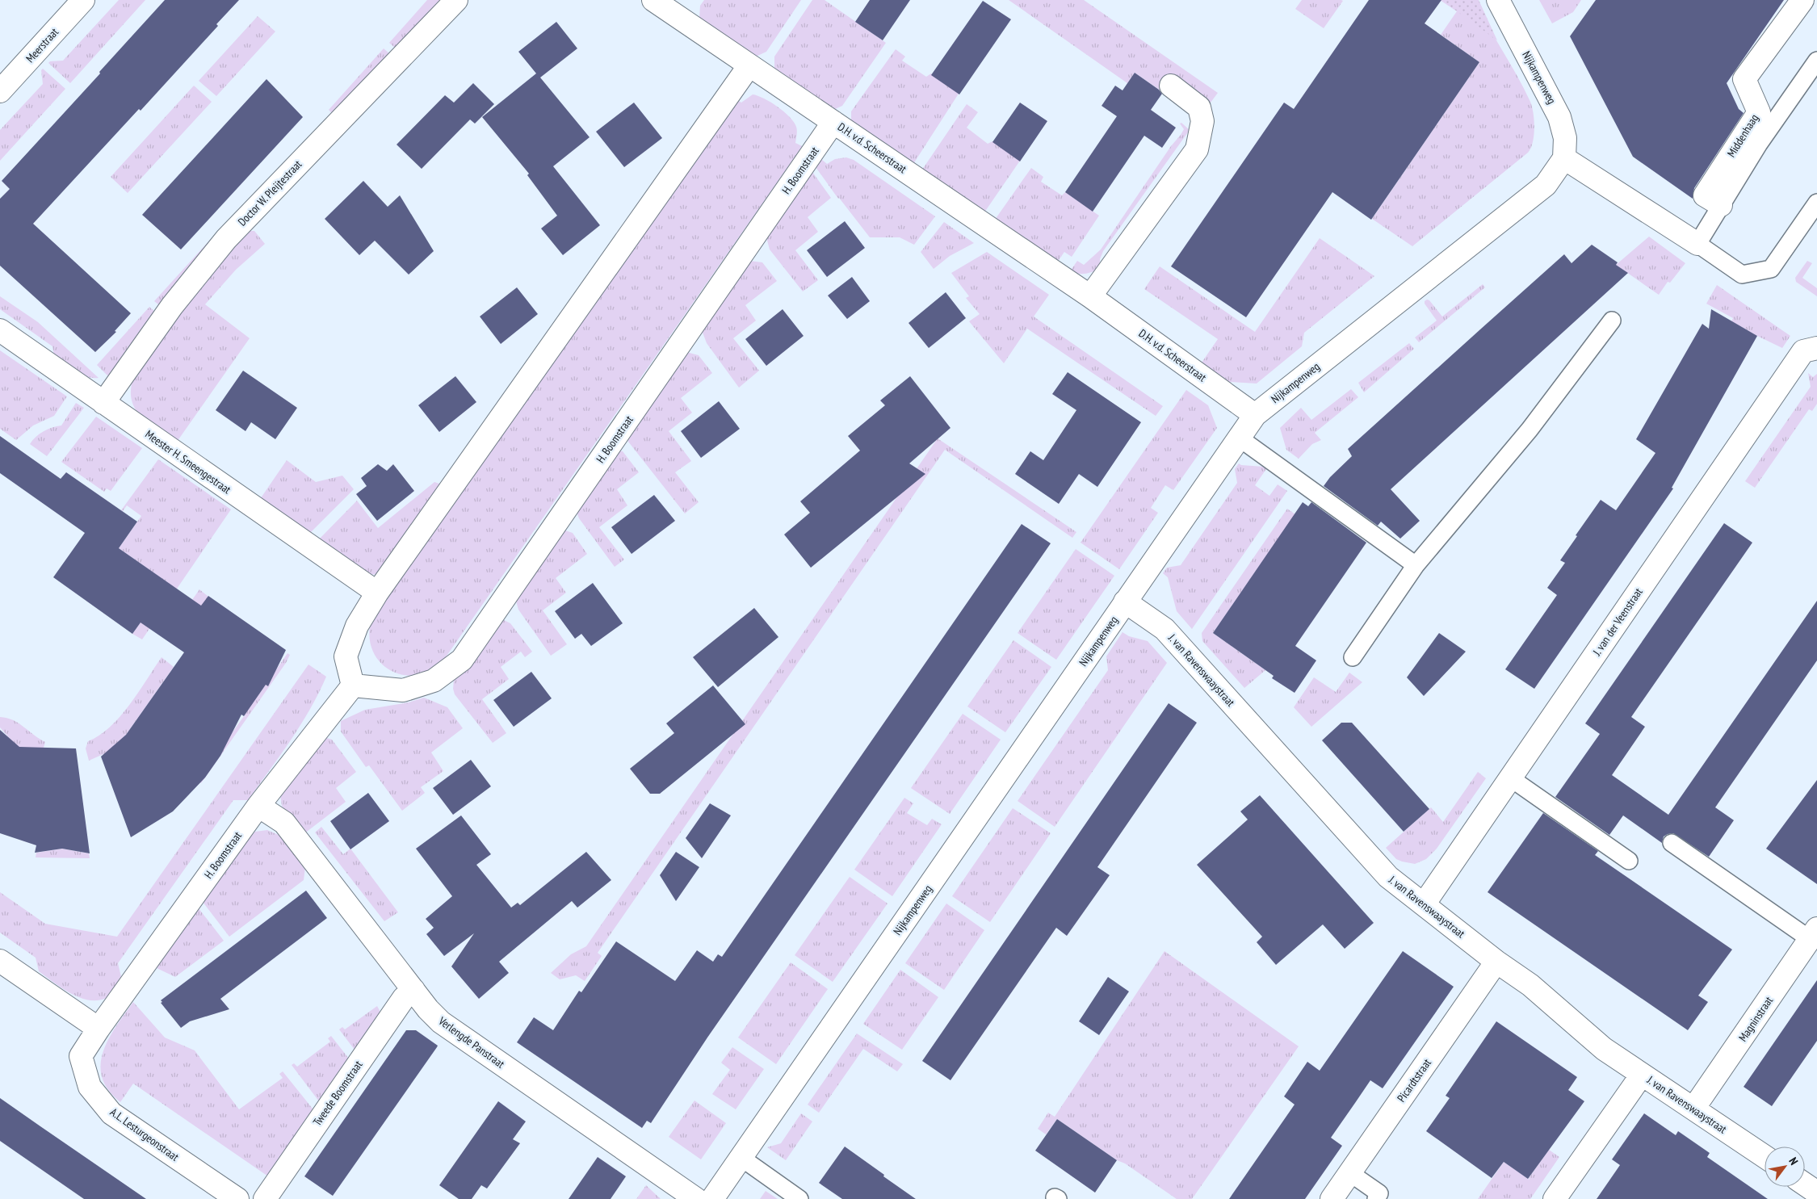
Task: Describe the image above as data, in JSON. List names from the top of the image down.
{
  "streets": {
    "street": [
      "Meerstraat",
      "Nijkampenweg",
      "Middenhaag",
      "D.H. v.d. Scheerstraat",
      "H. Boomstraat",
      "Doctor W. Pleijtestraat",
      "Meester H. Smeengestraat",
      "J. van der Veenstraat",
      "J. van Ravenswaaystraat",
      "Magninstraat",
      "Verlengde Panstraat",
      "Picardtstraat",
      "Tweede Boomstraat",
      "A.L. Lesturgeonstraat"
    ]
  },
  "crossings": [
    ["Nijkampenweg", "D.H. v.d. Scheerstraat"],
    ["Nijkampenweg", "J. van Ravenswaaystraat"],
    ["D.H. v.d. Scheerstraat", "H. Boomstraat"],
    ["H. Boomstraat", "Verlengde Panstraat"],
    ["H. Boomstraat", "A.L. Lesturgeonstraat"],
    ["Doctor W. Pleijtestraat", "Meester H. Smeengestraat"],
    ["J. van der Veenstraat", "J. van Ravenswaaystraat"],
    ["J. van Ravenswaaystraat", "Magninstraat"],
    ["J. van Ravenswaaystraat", "Picardtstraat"],
    ["Verlengde Panstraat", "Tweede Boomstraat"]
  ],
  "north": "top right"
}
